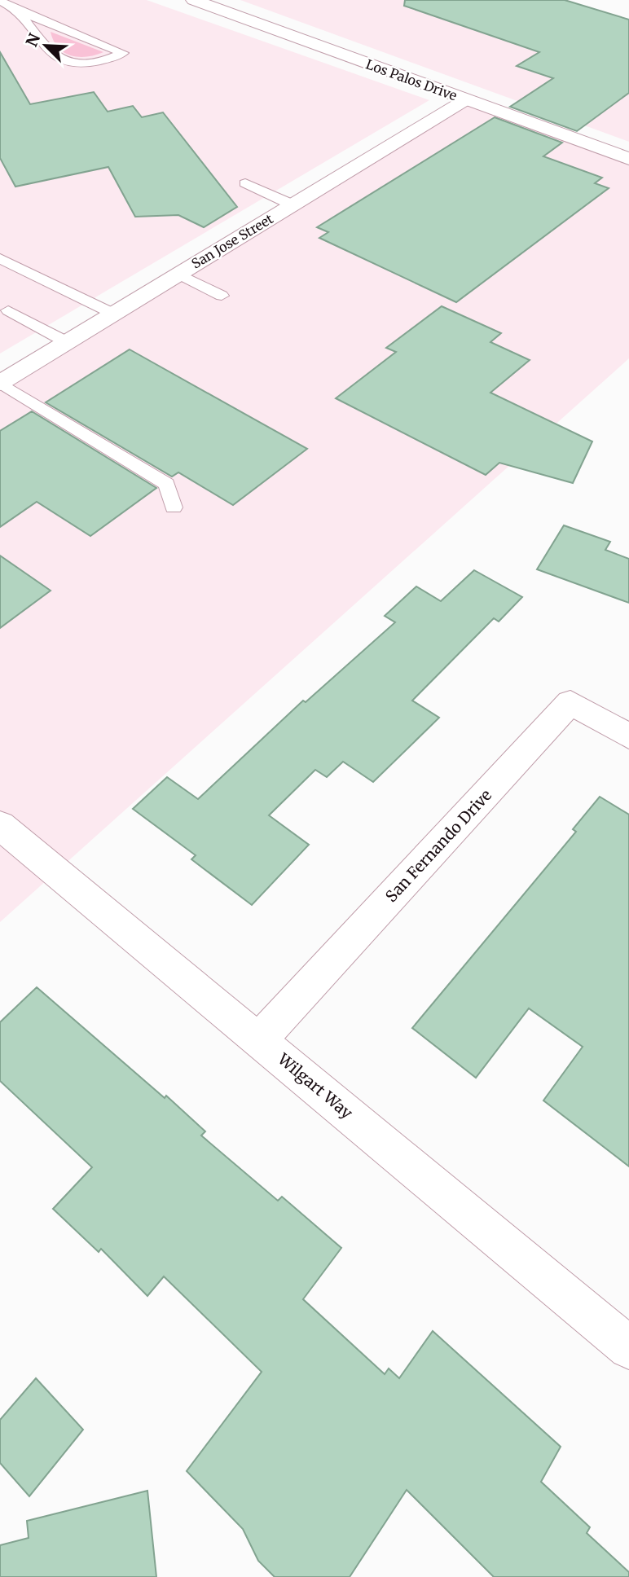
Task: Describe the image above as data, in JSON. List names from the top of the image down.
{
  "streets": {
    "street": [
      "Los Palos Drive",
      "San Jose Street",
      "San Fernando Drive",
      "Wilgart Way"
    ]
  },
  "crossings": [
    ["Los Palos Drive", "San Jose Street"],
    ["San Fernando Drive", "Wilgart Way"]
  ],
  "north": "top left"
}
